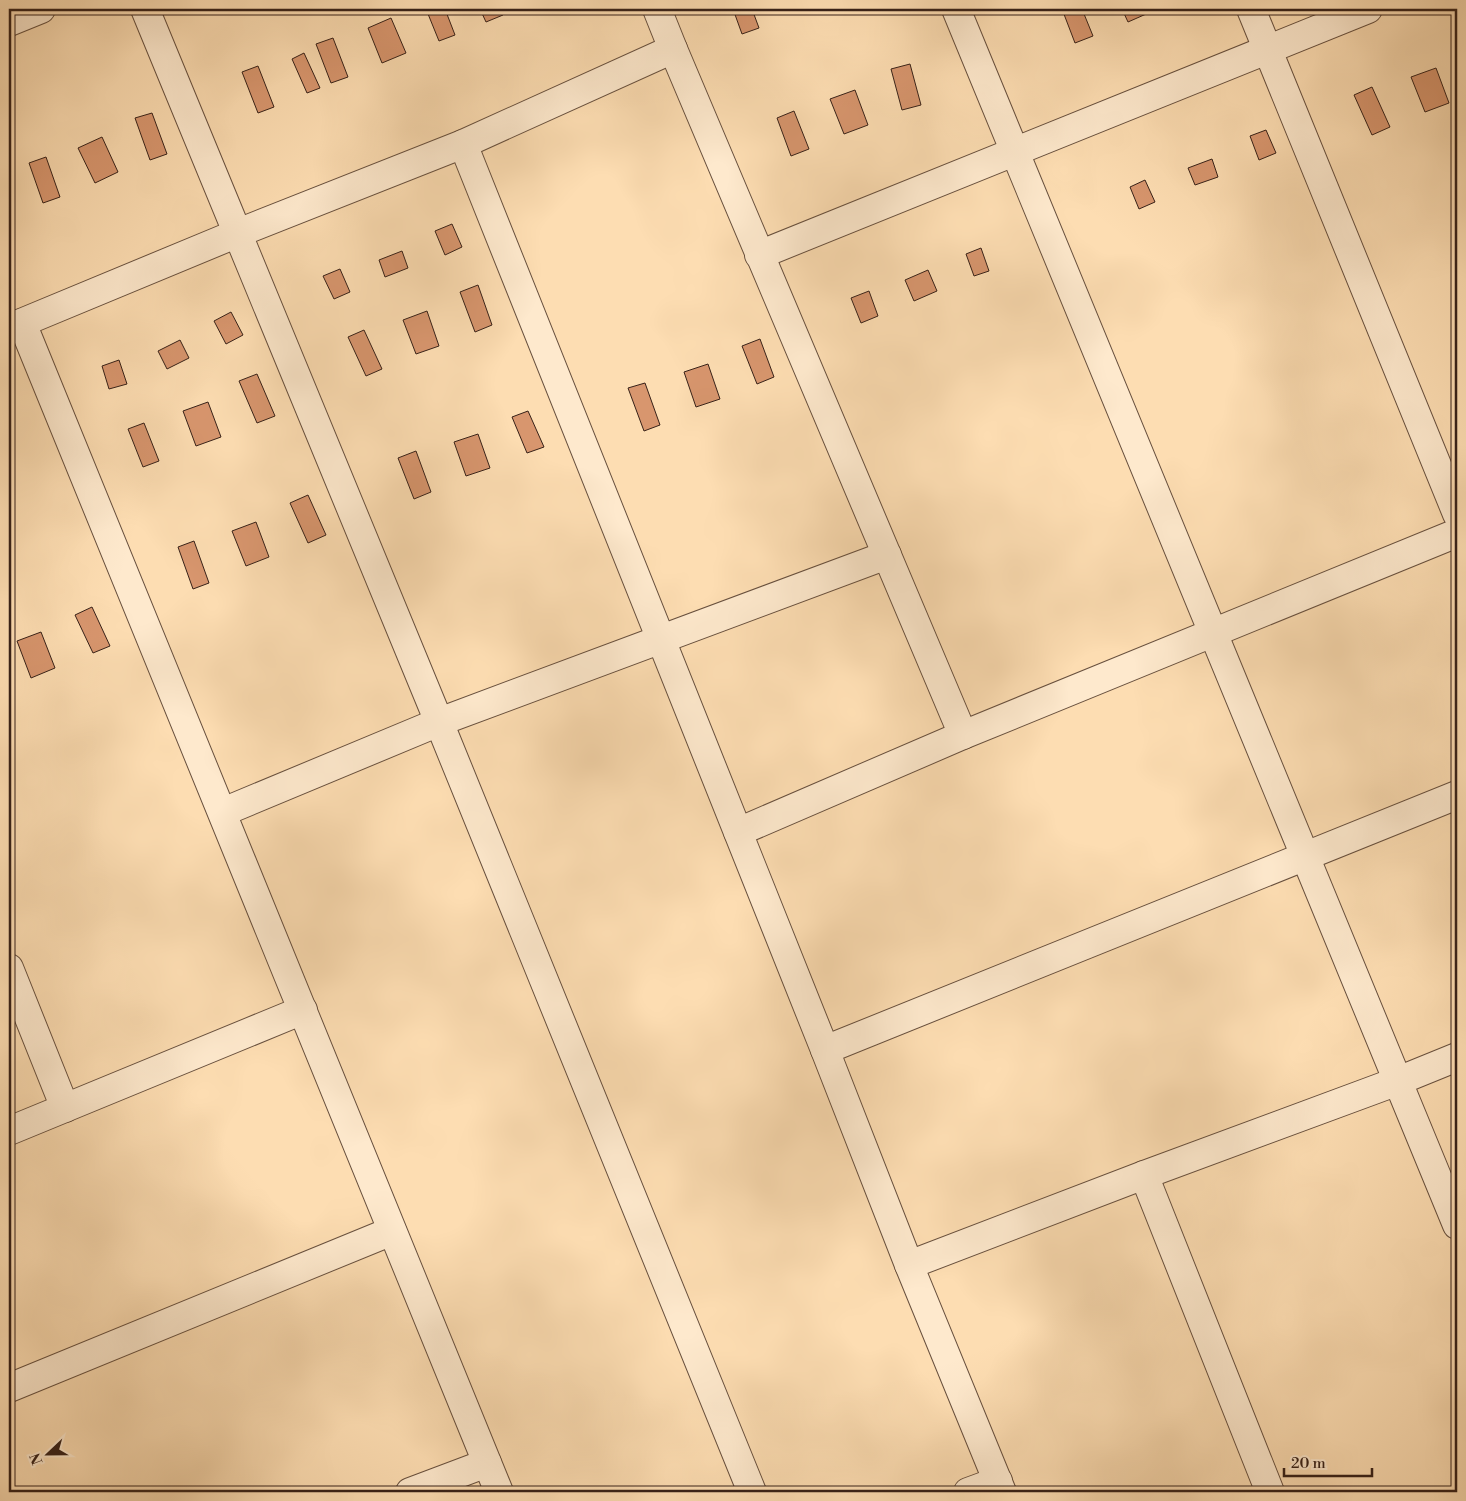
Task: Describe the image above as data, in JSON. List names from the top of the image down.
{
  "scale_bar": "20 m",
  "north": "left"
}
